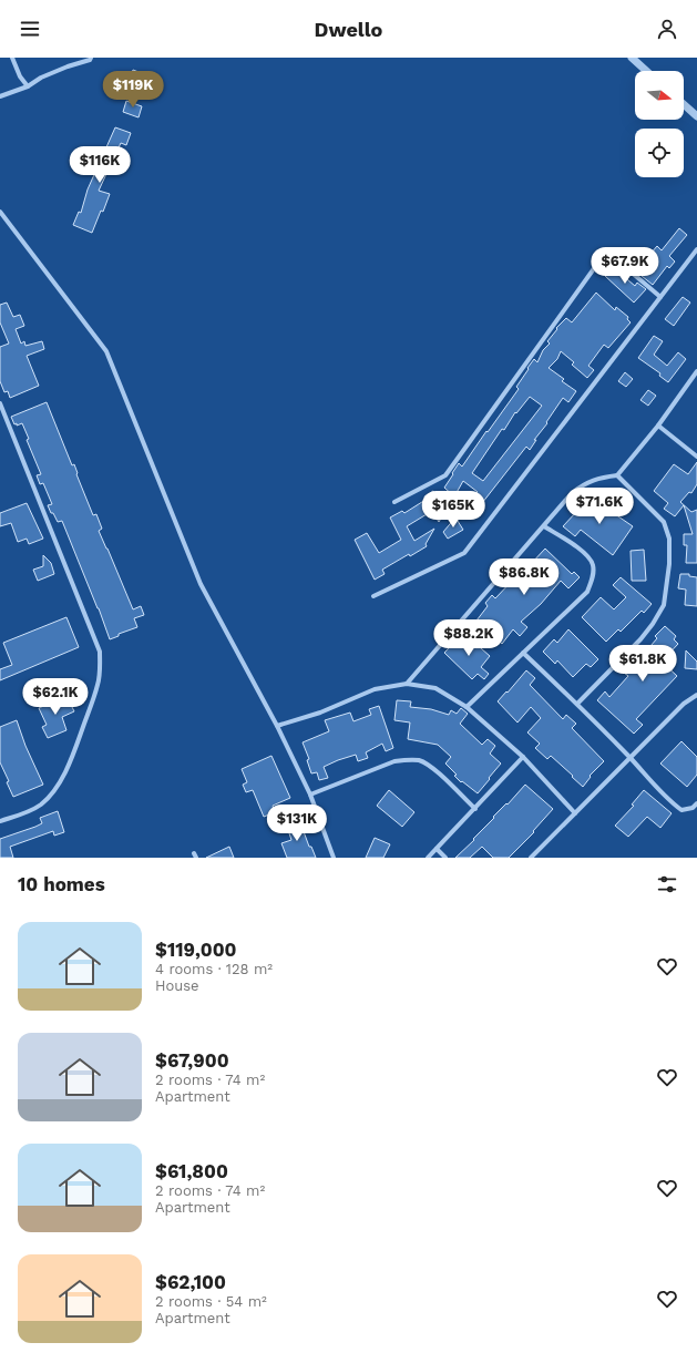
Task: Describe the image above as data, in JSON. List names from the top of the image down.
{
  "north": "right",
  "page": {
    "header": "Dwello",
    "price": [
      "$119K",
      "$116K",
      "$67.9K",
      "$71.6K",
      "$165K",
      "$86.8K",
      "$88.2K",
      "$61.8K",
      "$62.1K",
      "$131K"
    ],
    "heading": "10 homes",
    "list": [
      {
        "name": "$119,000",
        "note": "4 rooms · 128 m² · House"
      },
      {
        "name": "$67,900",
        "note": "2 rooms · 74 m² · Apartment"
      },
      {
        "name": "$61,800",
        "note": "2 rooms · 74 m² · Apartment"
      },
      {
        "name": "$62,100",
        "note": "2 rooms · 54 m² · Apartment"
      }
    ]
  }
}
